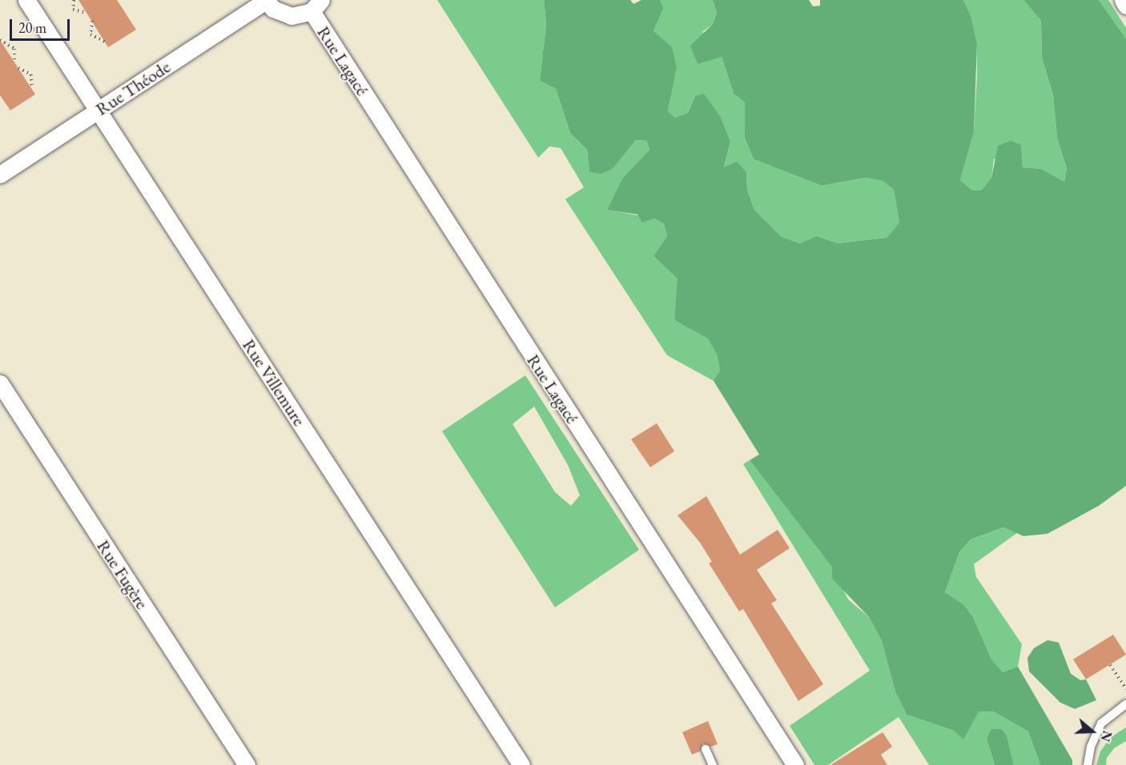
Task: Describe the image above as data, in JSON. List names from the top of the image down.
{
  "streets": {
    "street": [
      "Rue Lagacé",
      "Rue Théode",
      "Rue Villemure",
      "Rue Fugère"
    ]
  },
  "crossings": [
    ["Rue Théode", "Rue Villemure"]
  ],
  "scale_bar": "20 m",
  "north": "right"
}
